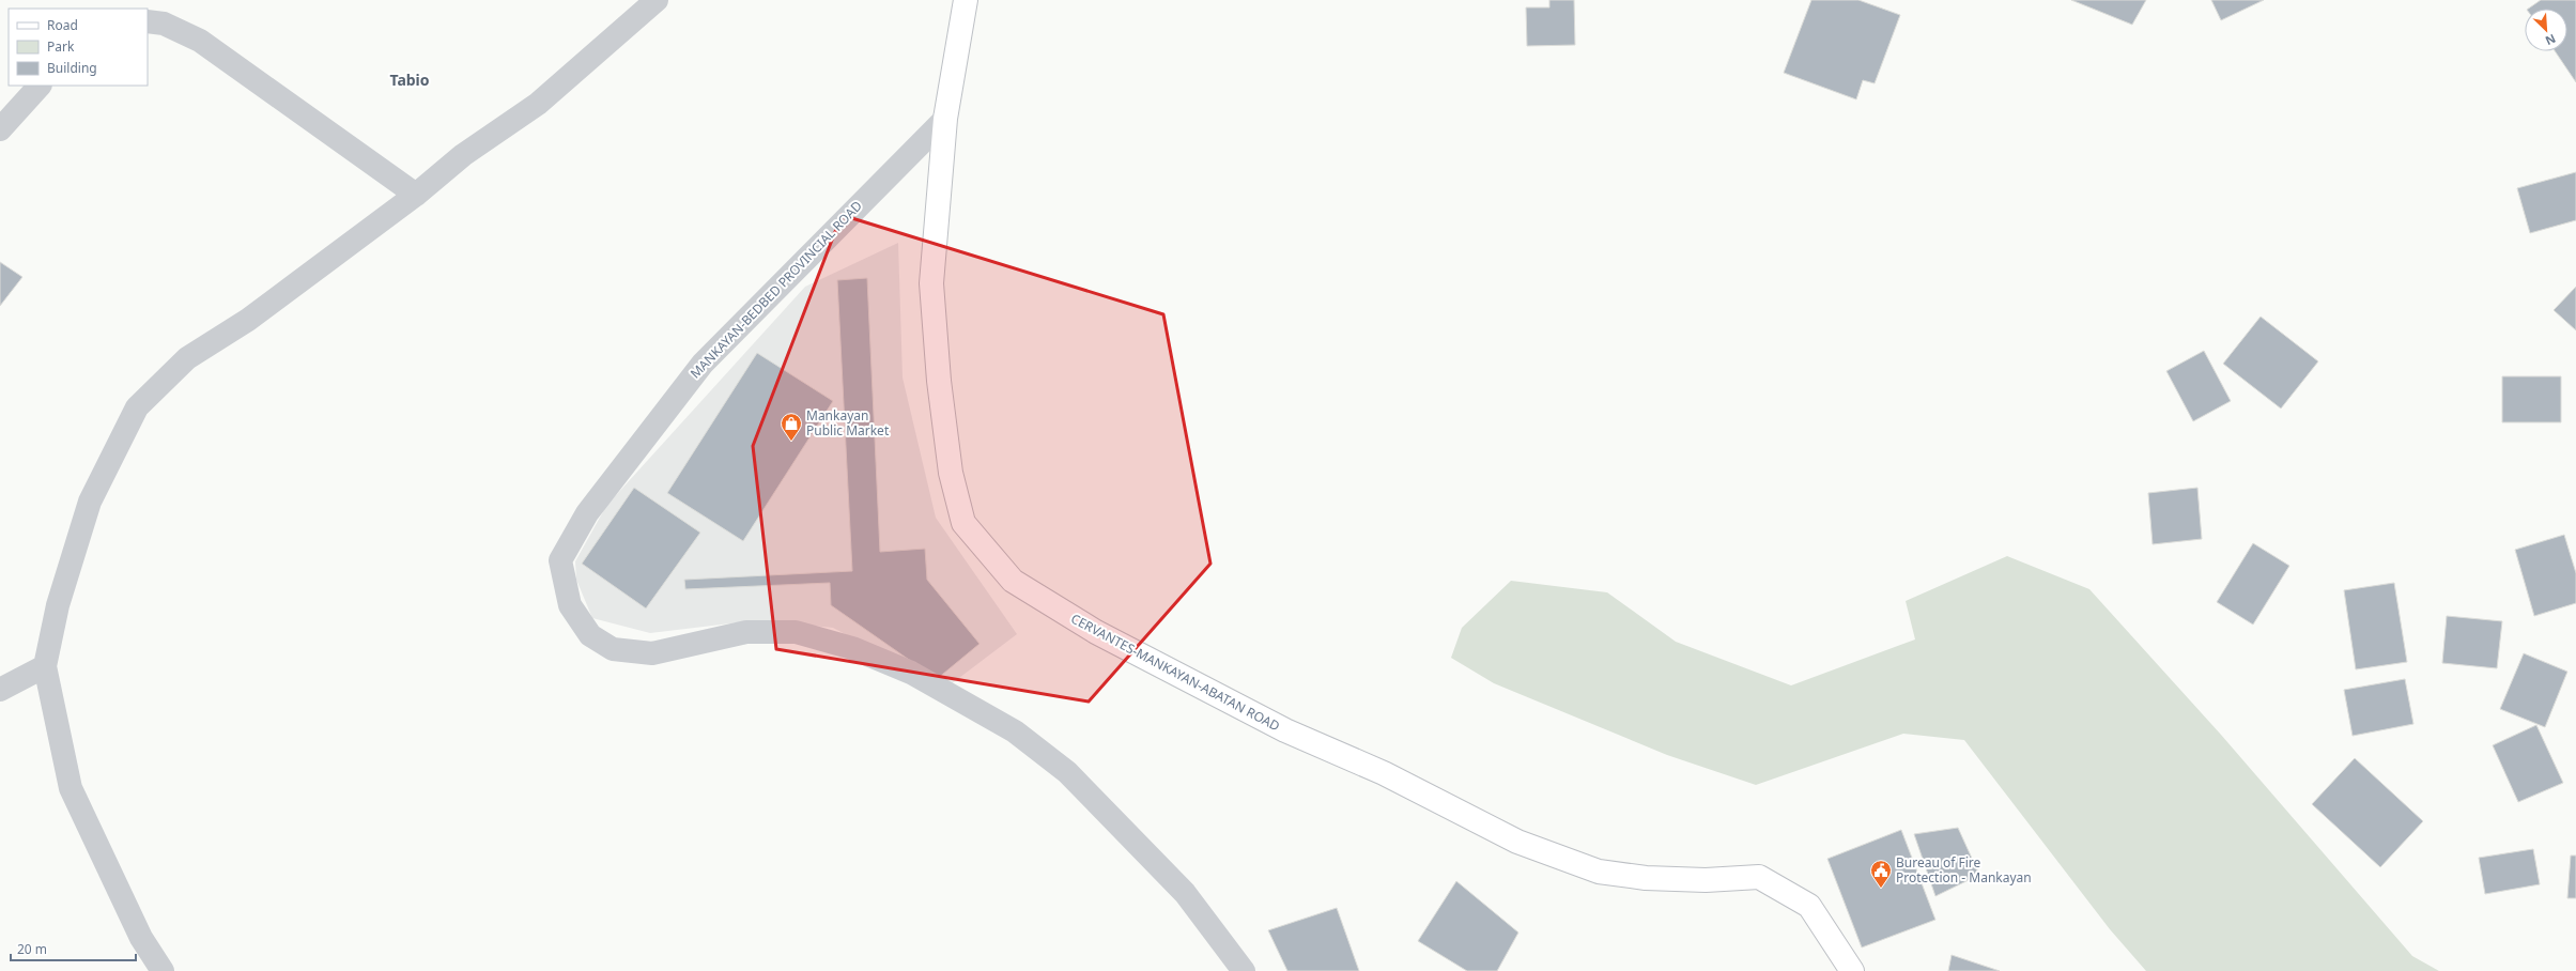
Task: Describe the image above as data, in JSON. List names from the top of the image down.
{
  "streets": {
    "main road": ["CERVANTES-MANKAYAN-ABATAN ROAD"],
    "street": ["MANKAYAN-BEDBED PROVINCIAL ROAD"]
  },
  "crossings": [
    ["MANKAYAN-BEDBED PROVINCIAL ROAD", "CERVANTES-MANKAYAN-ABATAN ROAD"]
  ],
  "districts": ["Tabio"],
  "places": {
    "shop": ["Mankayan Public Market"],
    "public building": ["Bureau of Fire Protection - Mankayan"]
  },
  "legend": ["Road", "Park", "Building"],
  "scale_bar": "20 m",
  "north": "bottom right"
}
